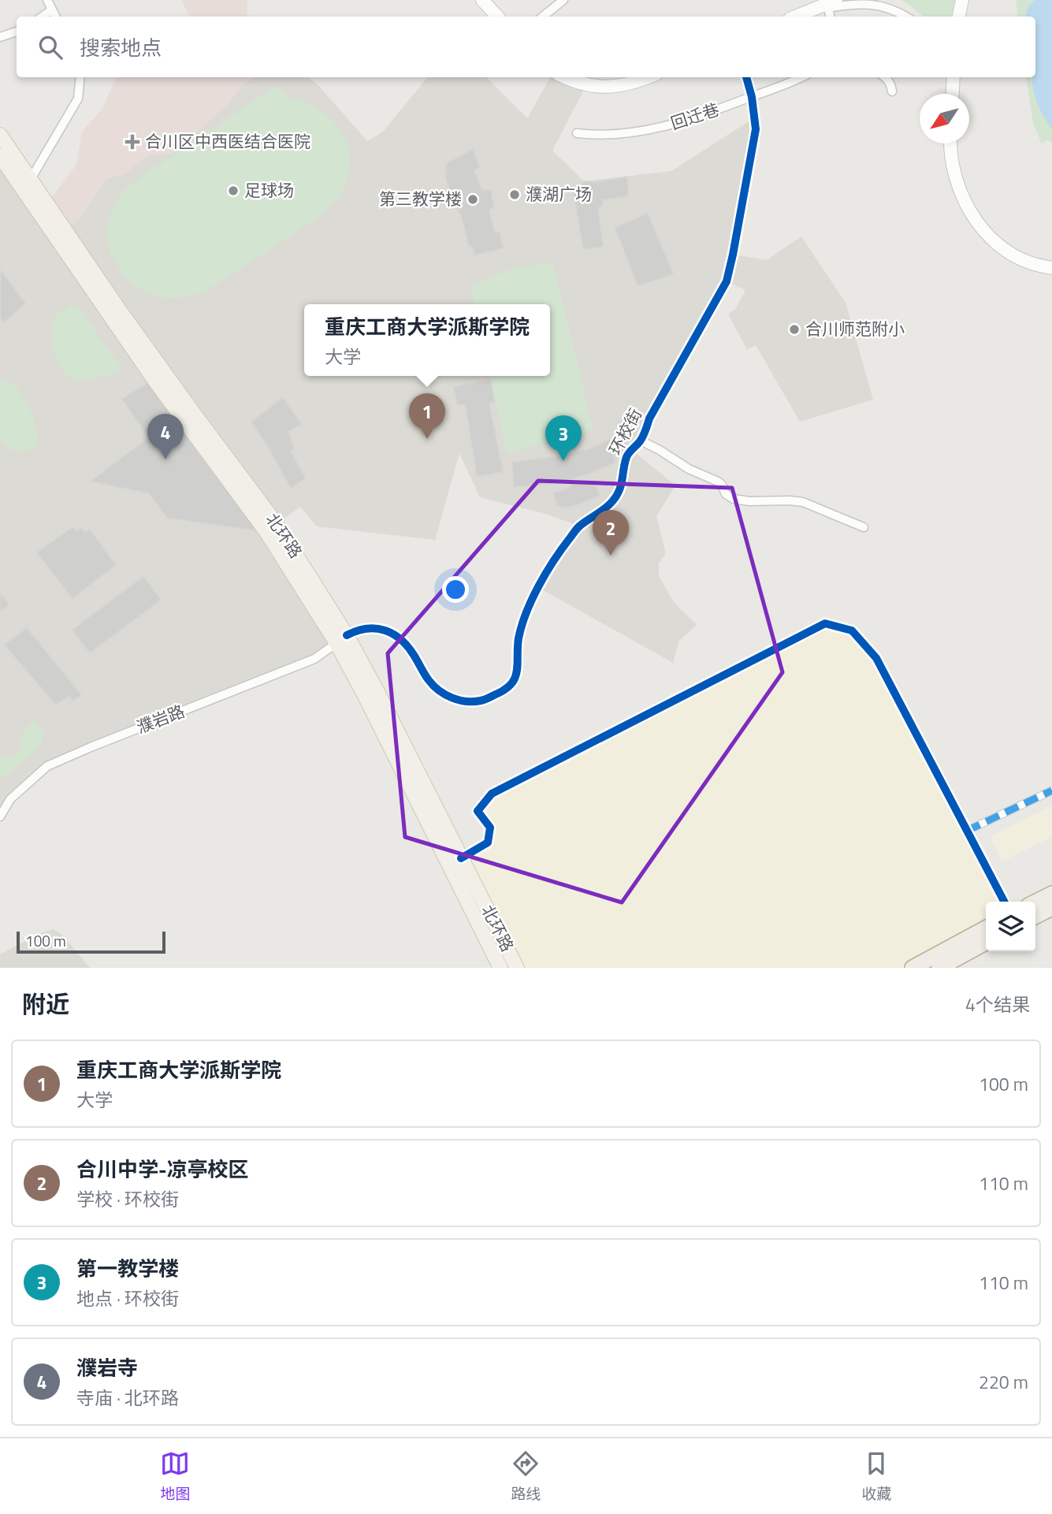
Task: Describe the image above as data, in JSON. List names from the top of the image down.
{
  "streets": {
    "main road": ["北环路"],
    "street": ["回迁巷", "环校街", "濮岩路"]
  },
  "crossings": [
    ["回迁巷", "环校街"],
    ["环校街", "北环路"],
    ["环校街", "濮岩路"],
    ["北环路", "濮岩路"]
  ],
  "places": {
    "health": ["合川区中西医结合医院"],
    "other": [
      "足球场",
      "濮湖广场",
      "第三教学楼",
      "合川师范附小"
    ]
  },
  "scale_bar": "100 m",
  "north": "bottom left",
  "page": {
    "search": "搜索地点",
    "popup": ["重庆工商大学派斯学院", "大学"],
    "pins": [
      "1",
      "4",
      "3",
      "2"
    ],
    "scale": "100 m",
    "heading": ["附近", "4个结果"],
    "list": [
      {
        "mark": "1",
        "name": "重庆工商大学派斯学院",
        "note": "大学",
        "value": "100 m"
      },
      {
        "mark": "2",
        "name": "合川中学-凉亭校区",
        "note": "学校 · 环校街",
        "value": "110 m"
      },
      {
        "mark": "3",
        "name": "第一教学楼",
        "note": "地点 · 环校街",
        "value": "110 m"
      },
      {
        "mark": "4",
        "name": "濮岩寺",
        "note": "寺庙 · 北环路",
        "value": "220 m"
      }
    ],
    "nav": ["地图", "路线", "收藏"]
  }
}
